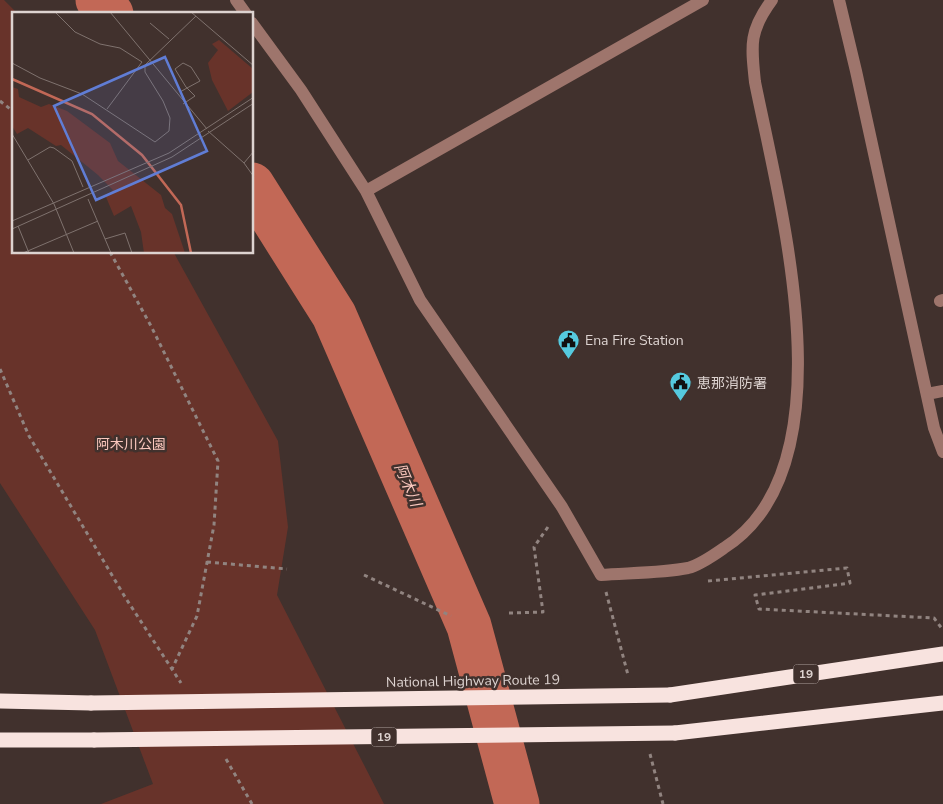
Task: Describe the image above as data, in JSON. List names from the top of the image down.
{
  "streets": {
    "highway": ["19", "National Highway Route 19"]
  },
  "water": ["阿木川"],
  "parks": ["阿木川公園"],
  "places": {
    "public building": ["Ena Fire Station", "恵那消防署"]
  }
}
